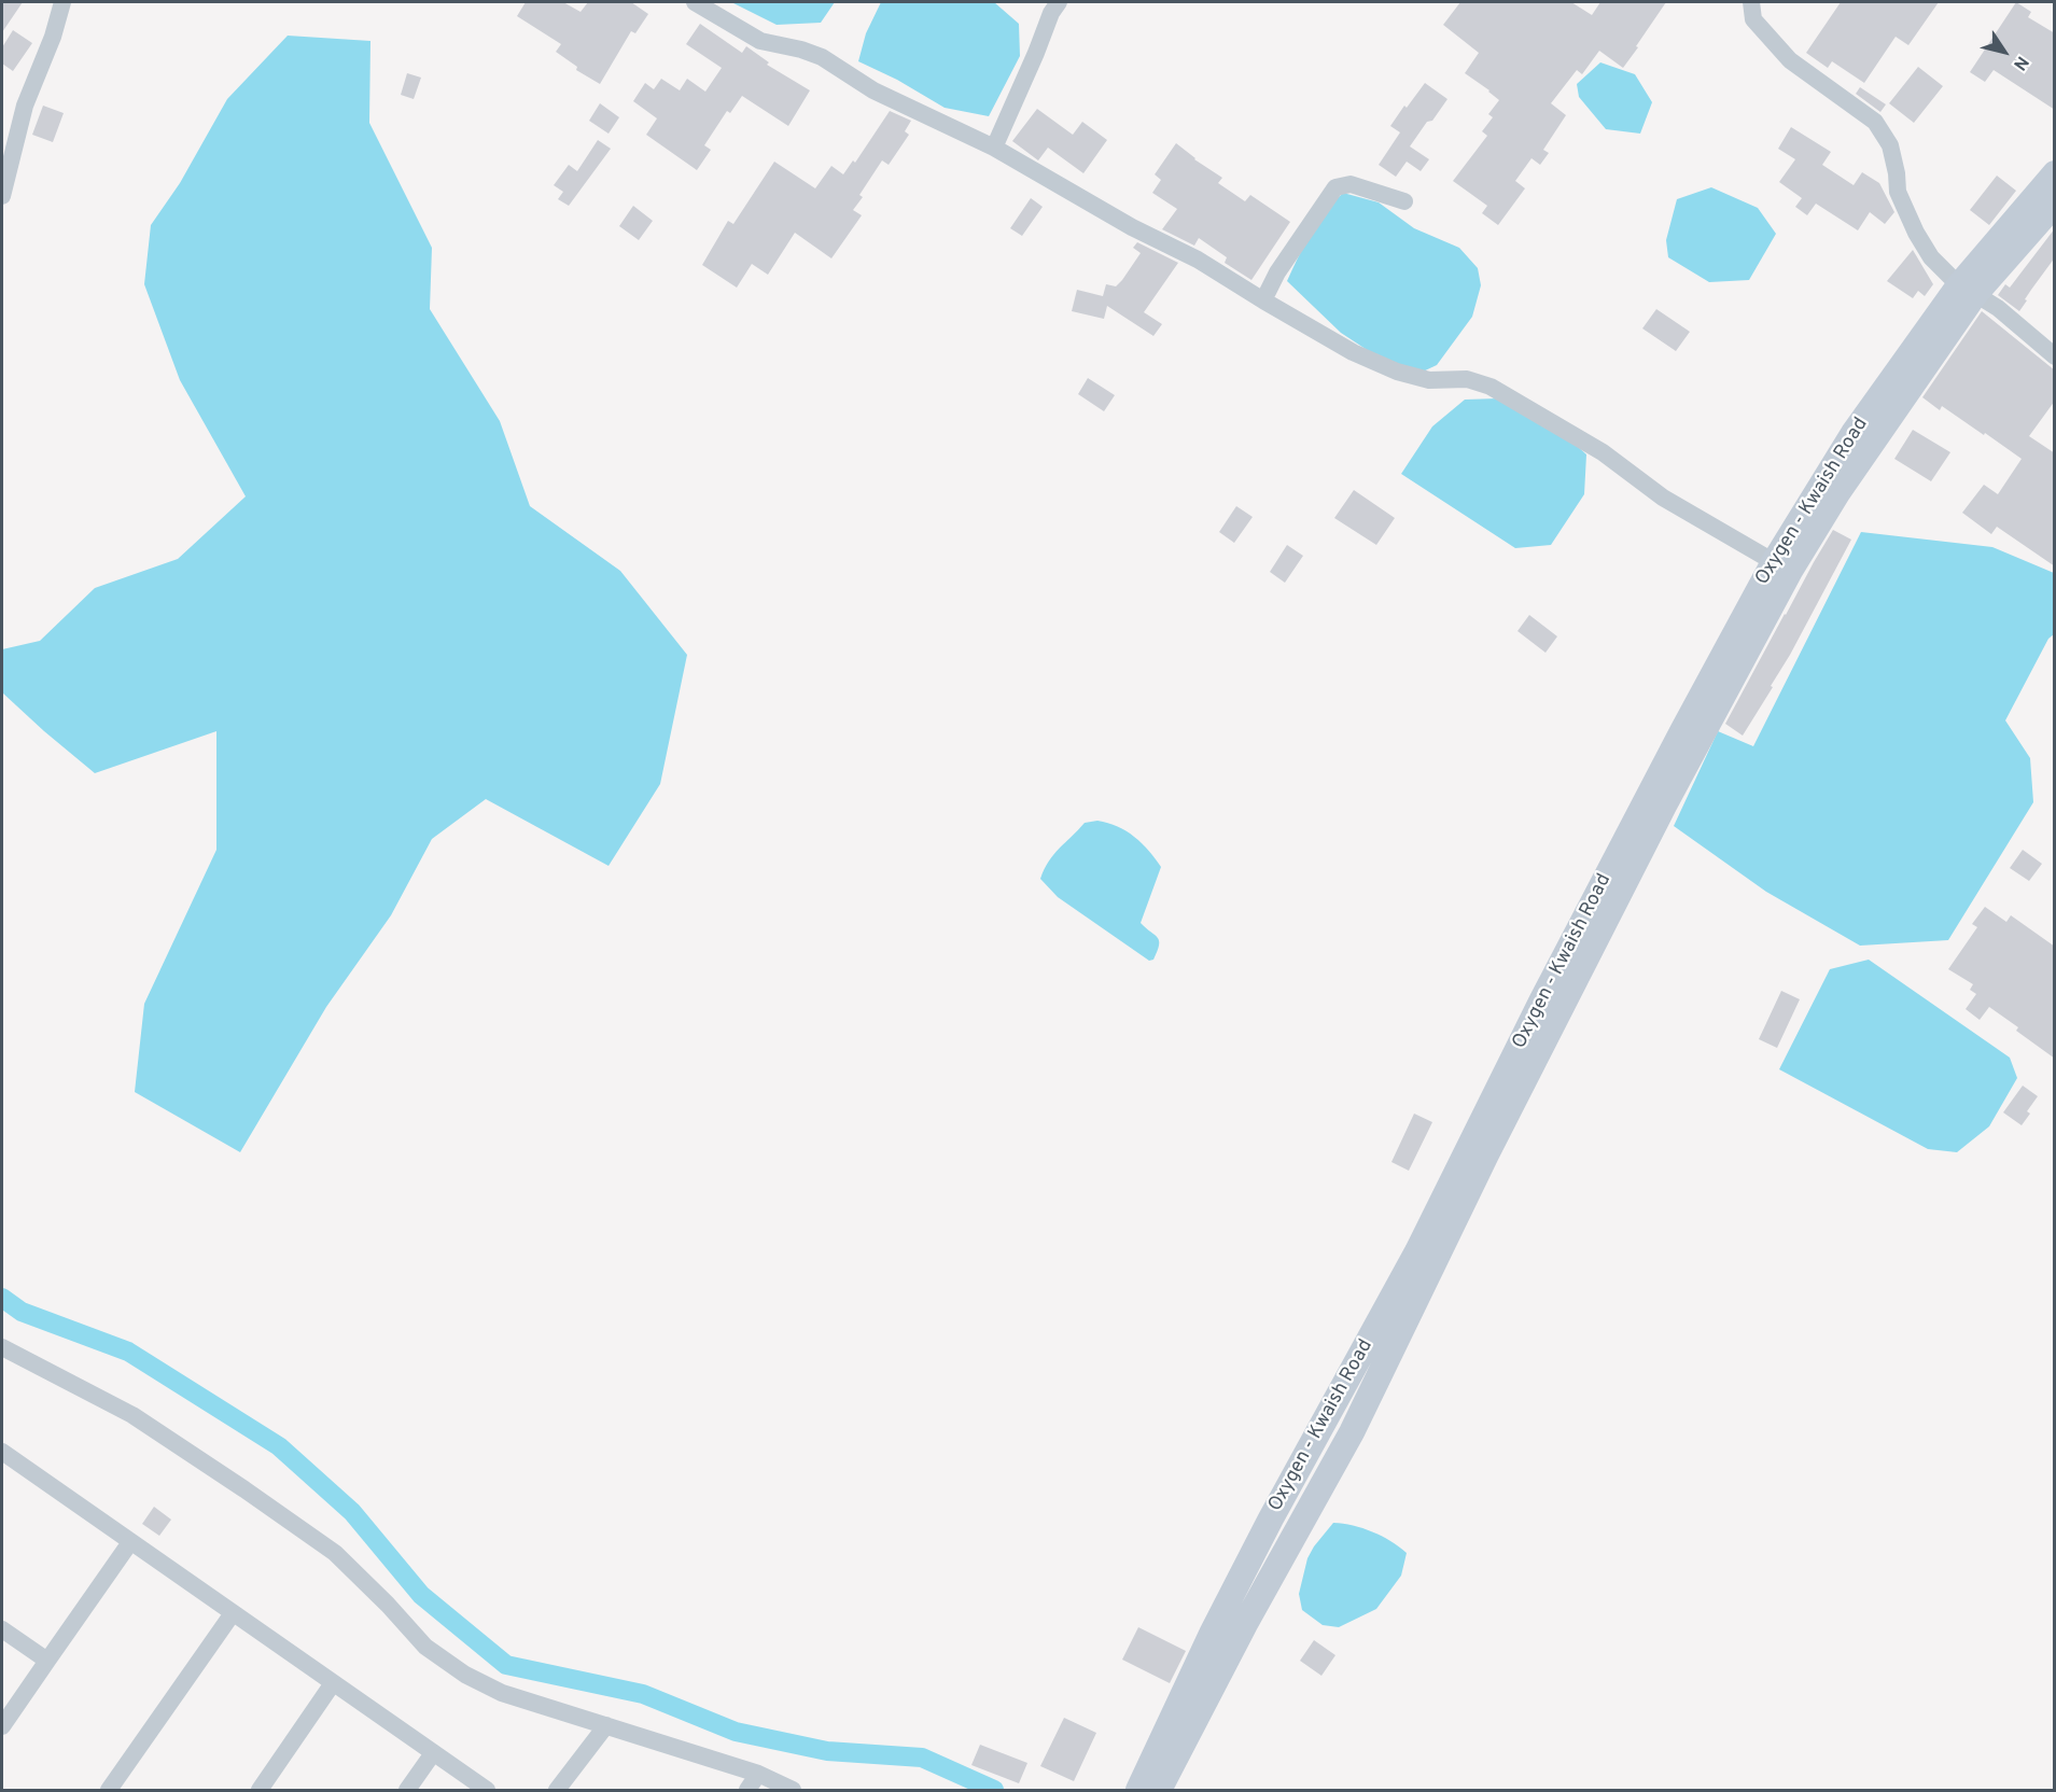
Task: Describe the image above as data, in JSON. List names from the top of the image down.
{
  "streets": {
    "main road": ["Oxygen - Kwaish Road"]
  },
  "north": "bottom right"
}
